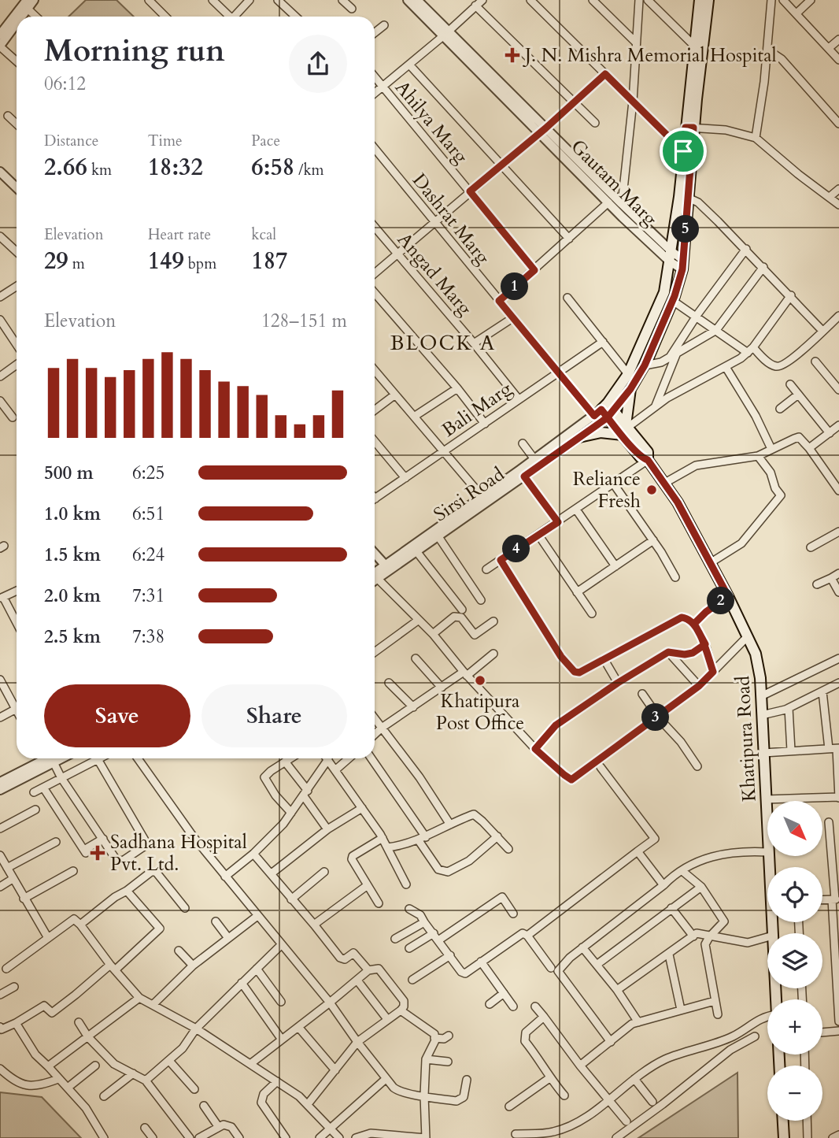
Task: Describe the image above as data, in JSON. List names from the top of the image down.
{
  "streets": {
    "main road": ["Sirsi Road", "Khatipura Road"],
    "street": [
      "Ahilya Marg",
      "Gautam Marg",
      "Dashrat Marg",
      "Angad Marg",
      "Bali Marg"
    ]
  },
  "crossings": [
    ["Gautam Marg", "Sirsi Road"],
    ["Dashrat Marg", "Bali Marg"],
    ["Dashrat Marg", "Sirsi Road"],
    ["Dashrat Marg", "Khatipura Road"],
    ["Angad Marg", "Bali Marg"],
    ["Sirsi Road", "Khatipura Road"]
  ],
  "districts": ["BLOCK A"],
  "places": {
    "health": ["J. N. Mishra Memorial Hospital", "Sadhana Hospital Pvt. Ltd."],
    "other": ["Reliance Fresh", "Khatipura Post Office"]
  },
  "north": "bottom right",
  "page": {
    "heading": ["Morning run", "06:12"],
    "stats": [
      ["Distance", "2.66 km"],
      ["Time", "18:32"],
      ["Pace", "6:58 /km"],
      ["Elevation", "29 m"],
      ["Heart rate", "149 bpm"],
      ["kcal", "187"]
    ],
    "pins": [
      "5",
      "1",
      "4",
      "2",
      "3"
    ],
    "chart": ["Elevation", "128–151 m"],
    "list": [
      {
        "name": "500 m",
        "note": "6:25"
      },
      {
        "name": "1.0 km",
        "note": "6:51"
      },
      {
        "name": "1.5 km",
        "note": "6:24"
      },
      {
        "name": "2.0 km",
        "note": "7:31"
      },
      {
        "name": "2.5 km",
        "note": "7:38"
      }
    ],
    "buttons": ["Save", "Share"],
    "map_buttons": ["+", "−"]
  }
}
